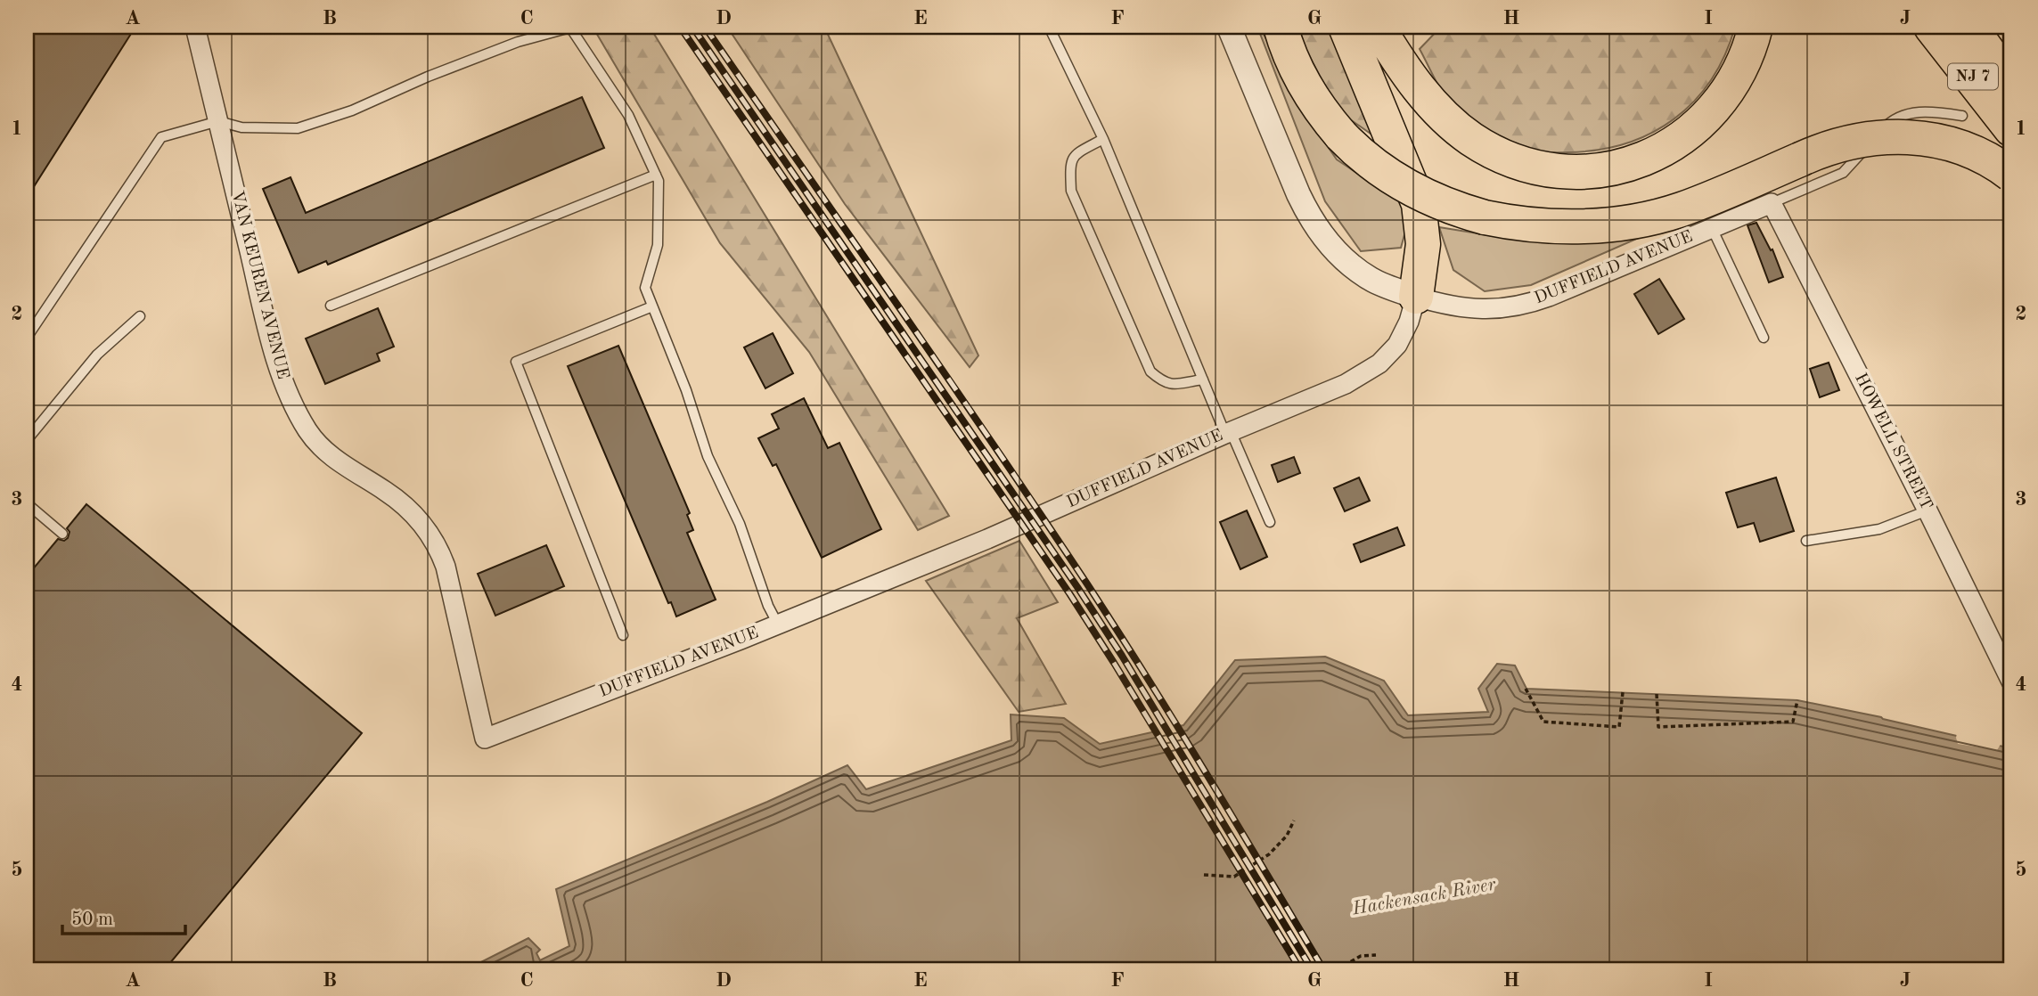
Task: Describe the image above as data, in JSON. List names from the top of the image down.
{
  "streets": {
    "highway": ["NJ 7"],
    "street": ["DUFFIELD AVENUE", "VAN KEUREN AVENUE", "HOWELL STREET"]
  },
  "crossings": [
    ["DUFFIELD AVENUE", "VAN KEUREN AVENUE"],
    ["DUFFIELD AVENUE", "HOWELL STREET"]
  ],
  "water": ["Hackensack River"],
  "scale_bar": "50 m",
  "grid": {
    "columns": [
      "A",
      "B",
      "C",
      "D",
      "E",
      "F",
      "G",
      "H",
      "I",
      "J"
    ],
    "rows": [
      "1",
      "2",
      "3",
      "4",
      "5"
    ]
  }
}
